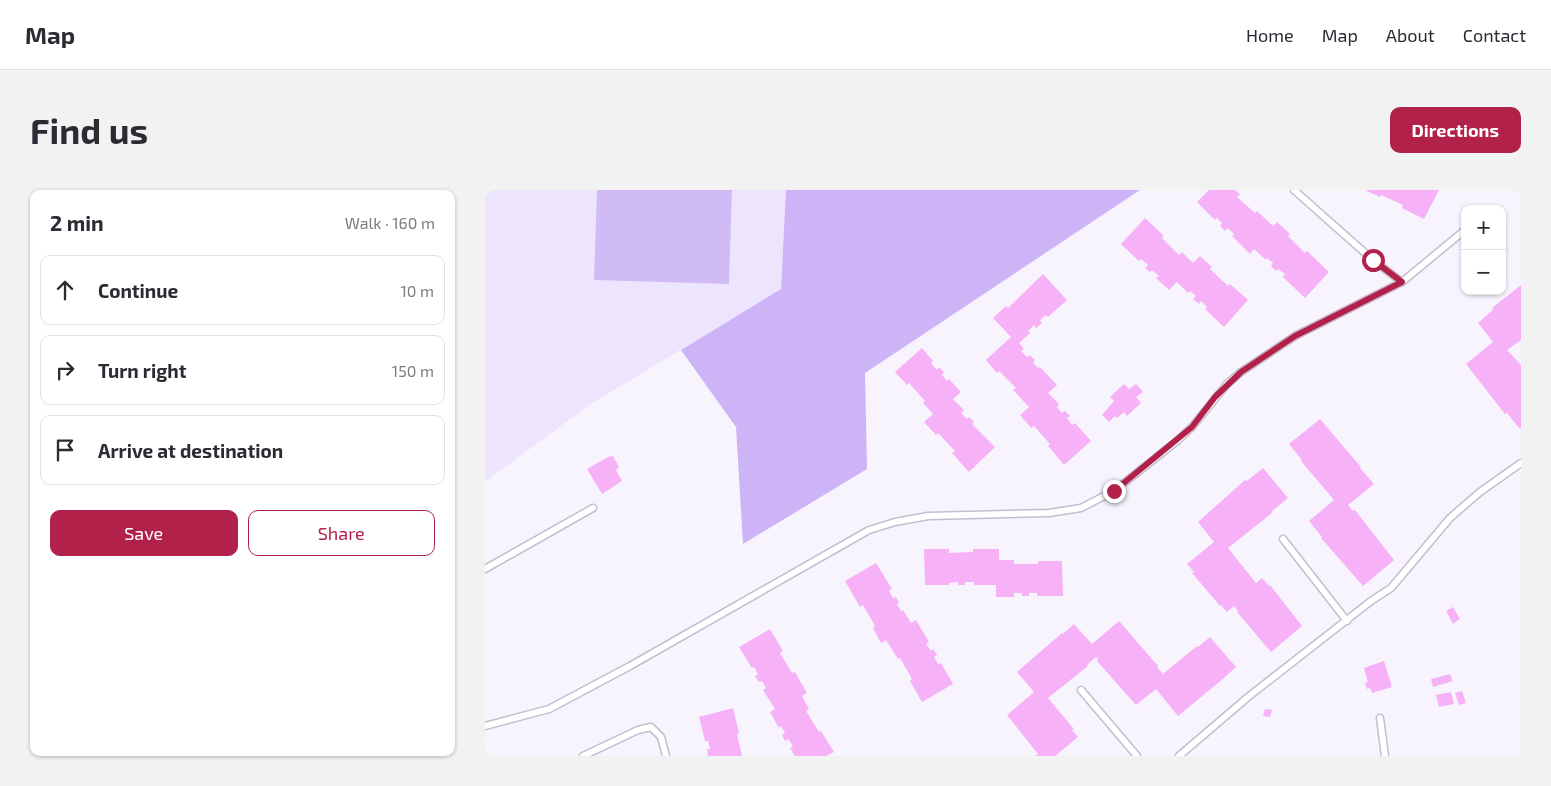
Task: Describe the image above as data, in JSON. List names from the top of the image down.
{
  "page": {
    "header": "Map",
    "nav": [
      "Home",
      "Map",
      "About",
      "Contact"
    ],
    "buttons": [
      "Directions",
      ["Save", "Share"]
    ],
    "title": "Find us",
    "heading": ["2 min", "Walk · 160 m"],
    "map_buttons": ["+", "−"],
    "list": [
      ["Continue", "10 m"],
      ["Turn right", "150 m"],
      "Arrive at destination"
    ]
  }
}
